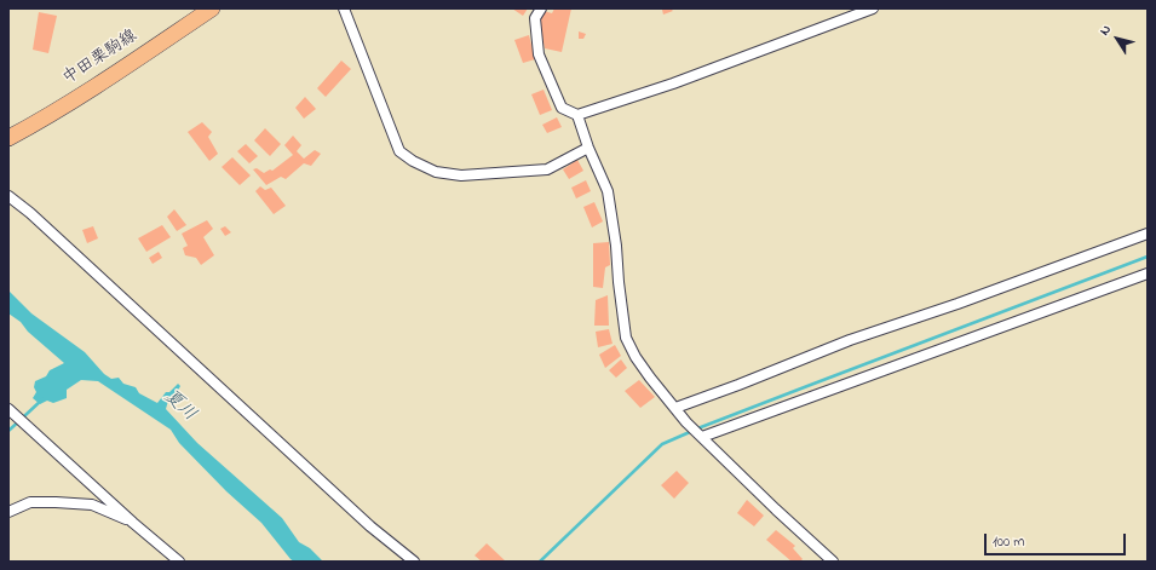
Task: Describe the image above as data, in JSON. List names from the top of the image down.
{
  "streets": {
    "main road": ["中田栗駒線"]
  },
  "water": ["夏川"],
  "scale_bar": "100 m",
  "north": "top left"
}
